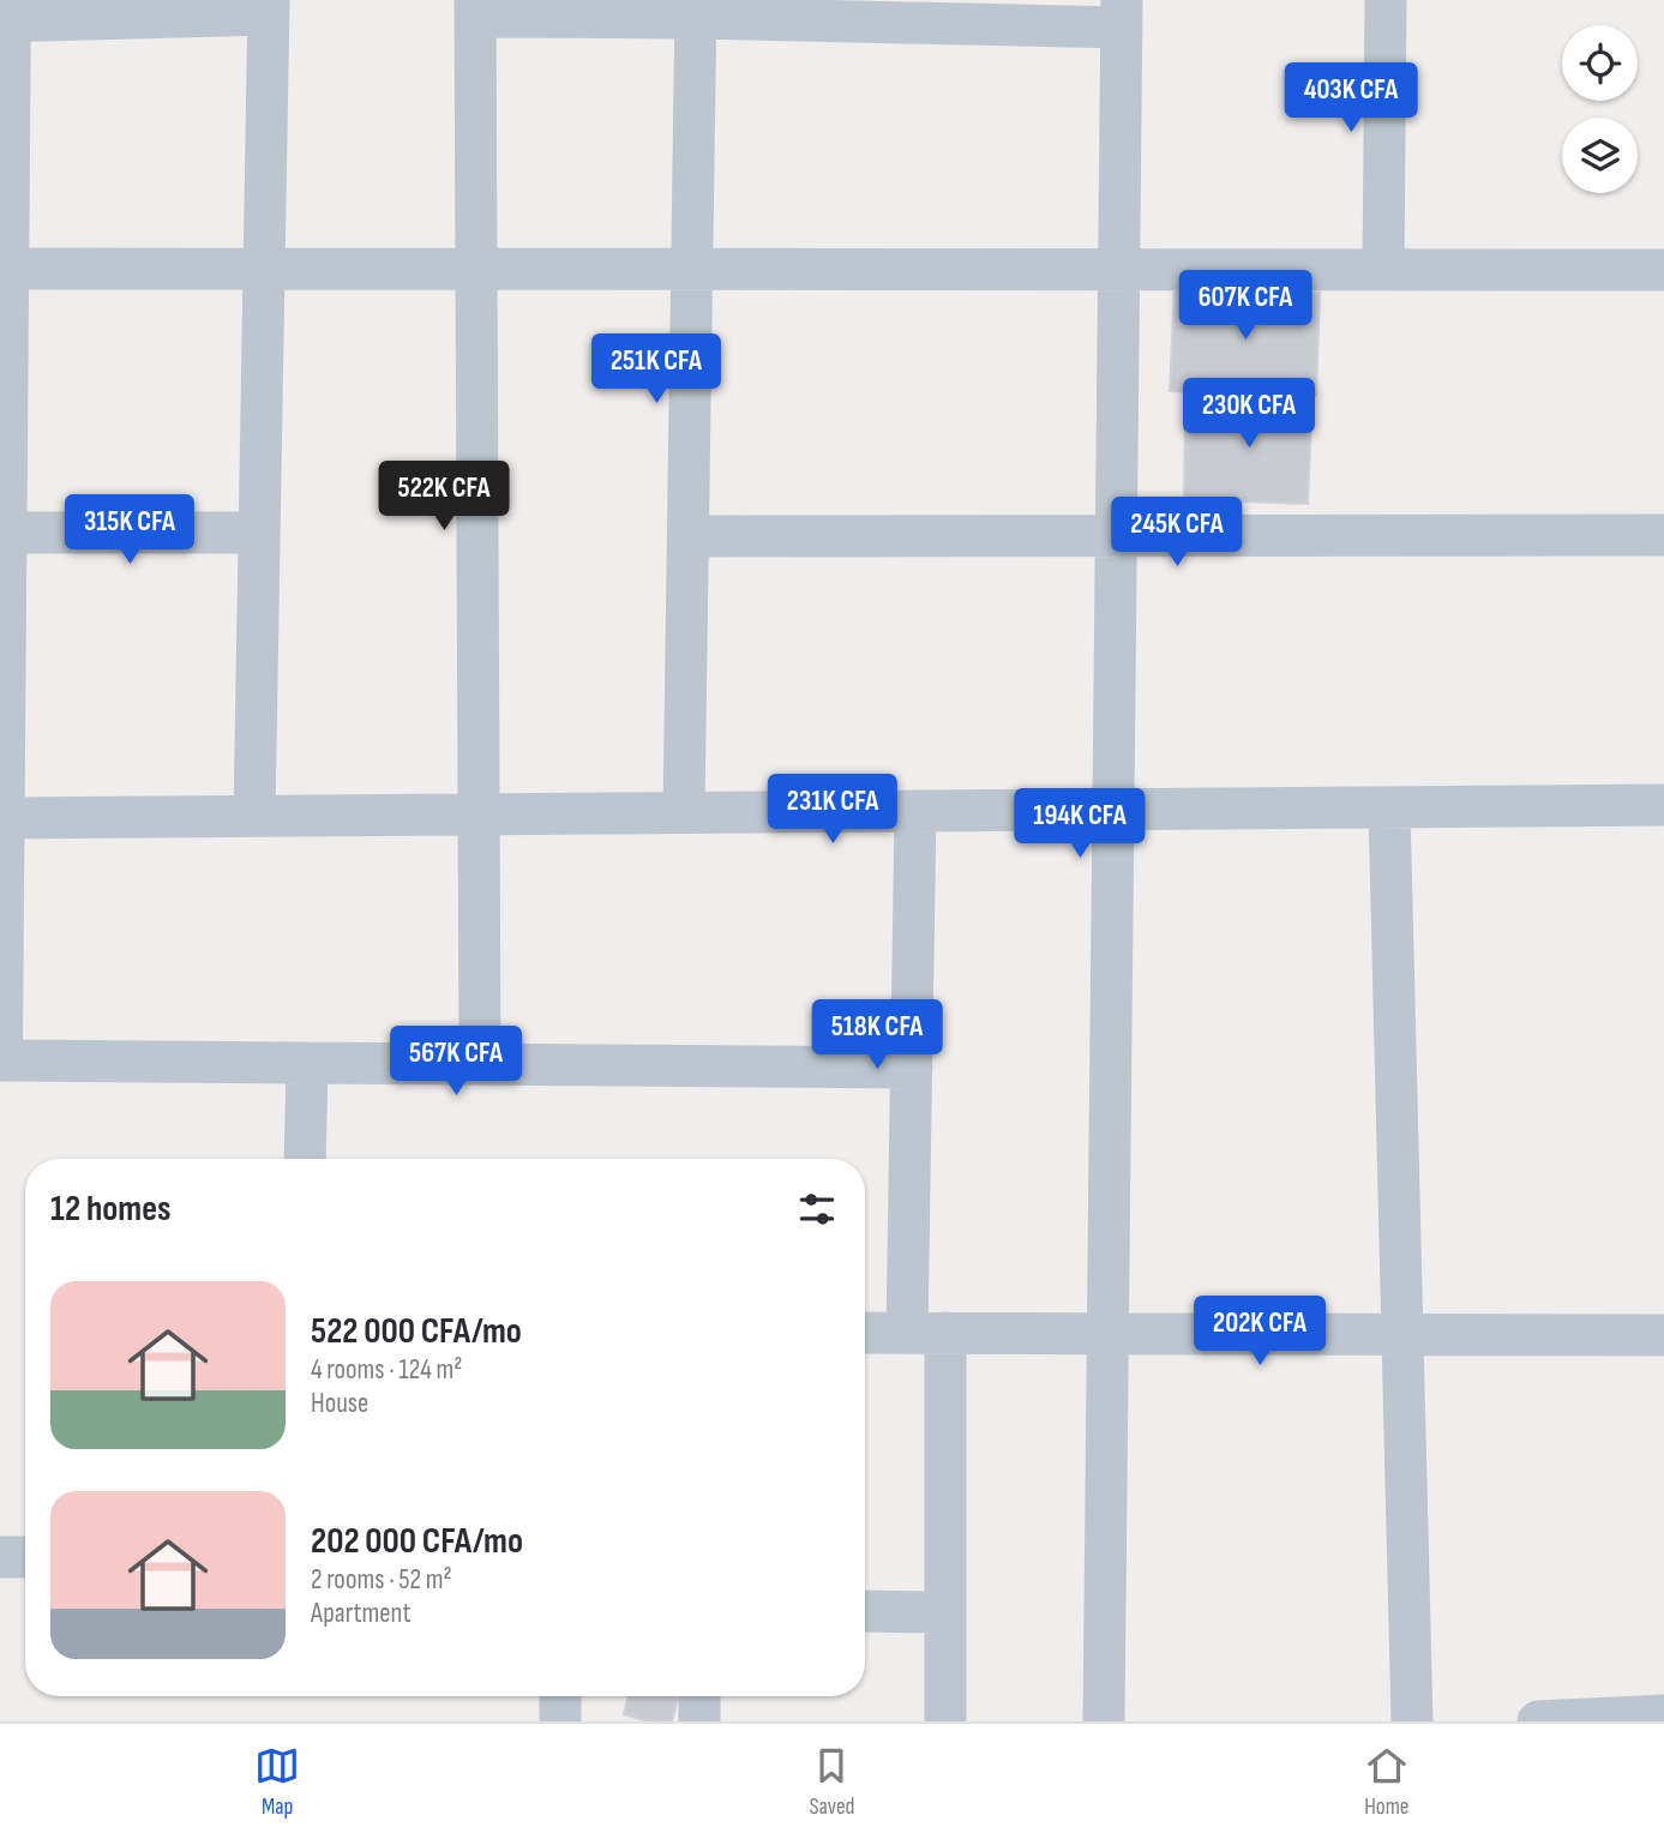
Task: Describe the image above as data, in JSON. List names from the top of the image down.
{
  "page": {
    "price": [
      "403K CFA",
      "607K CFA",
      "251K CFA",
      "230K CFA",
      "522K CFA",
      "315K CFA",
      "245K CFA",
      "231K CFA",
      "194K CFA",
      "518K CFA",
      "567K CFA",
      "202K CFA"
    ],
    "heading": "12 homes",
    "list": [
      {
        "name": "522 000 CFA/mo",
        "note": "4 rooms · 124 m² · House"
      },
      {
        "name": "202 000 CFA/mo",
        "note": "2 rooms · 52 m² · Apartment"
      }
    ],
    "tabs": ["Map", "Saved", "Home"]
  }
}
